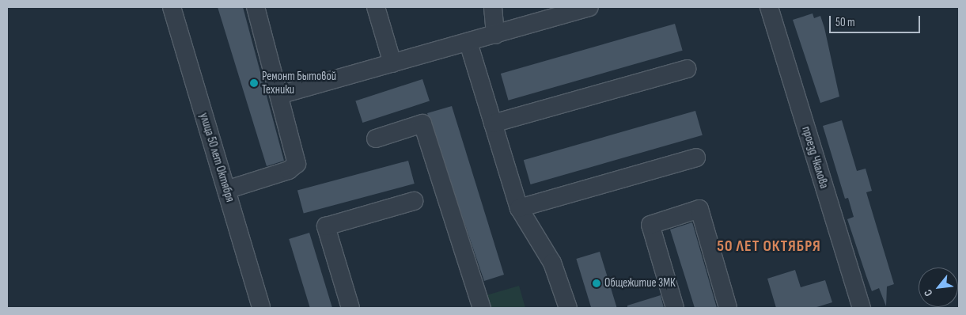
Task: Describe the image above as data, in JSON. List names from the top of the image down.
{
  "streets": {
    "street": ["улица 50 лет Октября", "проезд Чкалова"]
  },
  "districts": ["50 ЛЕТ ОКТЯБРЯ"],
  "places": ["Ремонт Бытовой Техники", "Общежитие 3МК"],
  "scale_bar": "50 m",
  "north": "bottom left"
}
